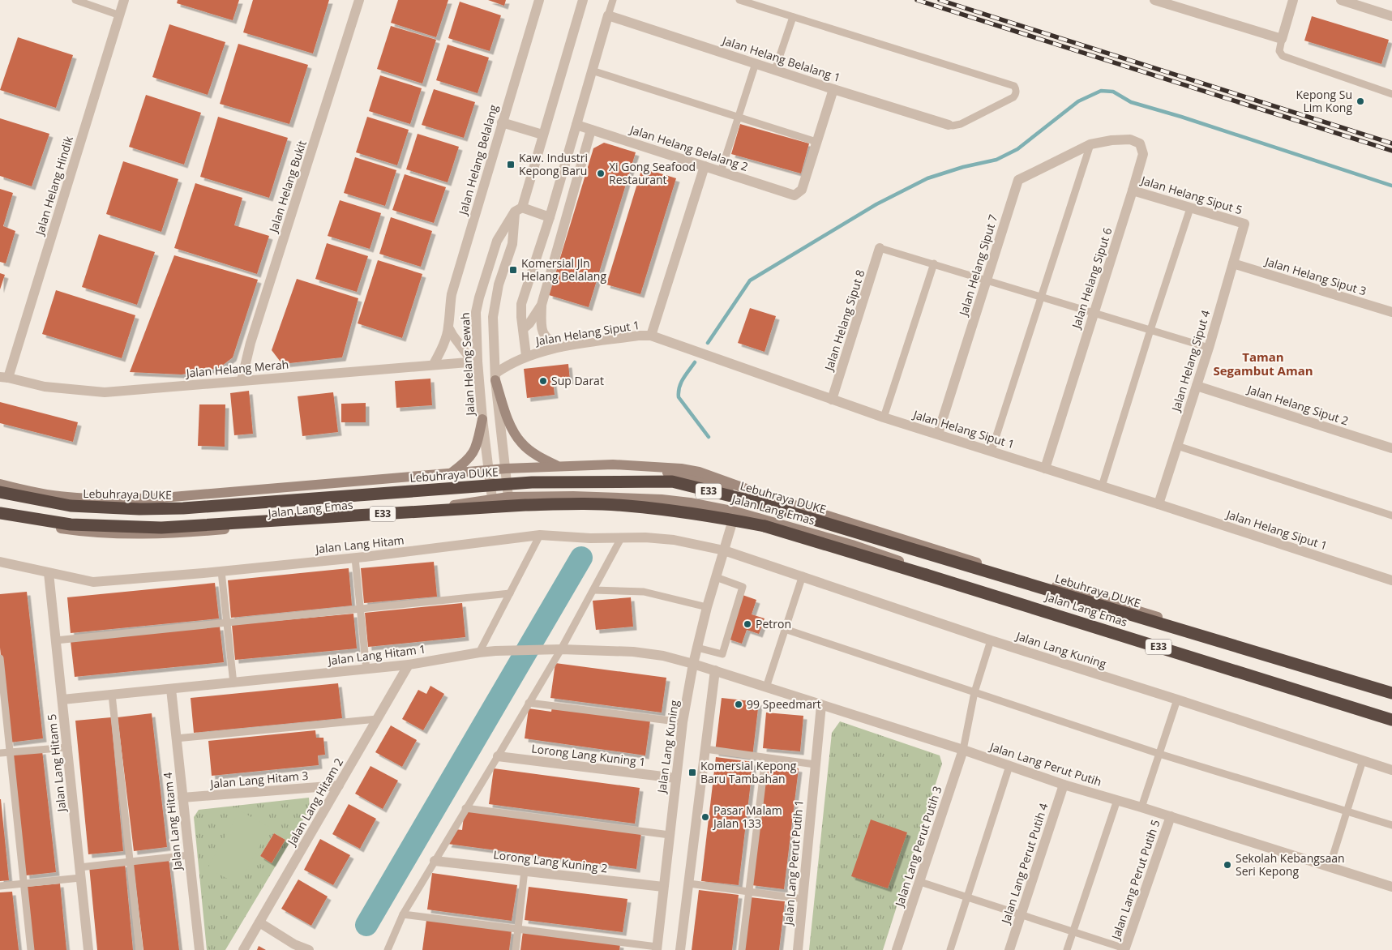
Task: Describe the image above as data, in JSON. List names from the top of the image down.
{
  "streets": {
    "highway": ["Lebuhraya DUKE", "E33"],
    "main road": ["Jalan Lang Emas"],
    "street": [
      "Jalan Helang Belalang 1",
      "Jalan Helang Belalang 2",
      "Jalan Helang Belalang",
      "Jalan Helang Hindik",
      "Jalan Helang Bukit",
      "Jalan Helang Siput 5",
      "Jalan Helang Siput 7",
      "Jalan Helang Siput 3",
      "Jalan Helang Siput 6",
      "Jalan Helang Siput 8",
      "Jalan Helang Siput 1",
      "Jalan Helang Siput 4",
      "Jalan Helang Sewah",
      "Jalan Helang Merah",
      "Jalan Helang Siput 2",
      "Jalan Lang Hitam",
      "Jalan Lang Kuning",
      "Jalan Lang Hitam 1",
      "Lorong Lang Kuning 1",
      "Jalan Lang Hitam 5",
      "Jalan Lang Perut Putih",
      "Jalan Lang Hitam 3",
      "Jalan Lang Hitam 2",
      "Jalan Lang Hitam 4",
      "Jalan Lang Perut Putih 3",
      "Lorong Lang Kuning 2",
      "Jalan Lang Perut Putih 1",
      "Jalan Lang Perut Putih 4",
      "Jalan Lang Perut Putih 5"
    ]
  },
  "crossings": [
    ["Jalan Helang Belalang", "Jalan Helang Merah"],
    ["Jalan Helang Hindik", "Jalan Helang Merah"],
    ["Jalan Helang Bukit", "Jalan Helang Merah"],
    ["Jalan Helang Siput 5", "Jalan Helang Siput 6"],
    ["Jalan Helang Siput 5", "Jalan Helang Siput 4"],
    ["Jalan Helang Siput 7", "Jalan Helang Siput 6"],
    ["Jalan Helang Siput 7", "Jalan Helang Siput 1"],
    ["Jalan Helang Siput 3", "Jalan Helang Siput 4"],
    ["Jalan Helang Siput 6", "Jalan Helang Siput 1"],
    ["Jalan Helang Siput 8", "Jalan Helang Siput 1"],
    ["Jalan Helang Siput 1", "Jalan Helang Siput 4"],
    ["Jalan Helang Siput 1", "Jalan Helang Sewah"],
    ["Jalan Helang Siput 4", "Jalan Helang Siput 2"],
    ["Jalan Helang Sewah", "Jalan Helang Merah"],
    ["Jalan Helang Sewah", "Jalan Lang Emas"],
    ["Jalan Lang Emas", "Jalan Lang Kuning"],
    ["Jalan Lang Hitam", "Jalan Lang Kuning"],
    ["Jalan Lang Hitam", "Jalan Lang Hitam 5"],
    ["Jalan Lang Kuning", "Jalan Lang Hitam 1"],
    ["Jalan Lang Kuning", "Lorong Lang Kuning 1"],
    ["Jalan Lang Kuning", "Jalan Lang Perut Putih"],
    ["Jalan Lang Kuning", "Lorong Lang Kuning 2"],
    ["Jalan Lang Hitam 1", "Jalan Lang Hitam 5"],
    ["Jalan Lang Hitam 1", "Jalan Lang Perut Putih"],
    ["Jalan Lang Hitam 1", "Jalan Lang Hitam 2"],
    ["Jalan Lang Hitam 1", "Jalan Lang Hitam 4"],
    ["Jalan Lang Perut Putih", "Jalan Lang Perut Putih 3"],
    ["Jalan Lang Perut Putih", "Jalan Lang Perut Putih 1"],
    ["Jalan Lang Perut Putih", "Jalan Lang Perut Putih 4"],
    ["Jalan Lang Perut Putih", "Jalan Lang Perut Putih 5"],
    ["Jalan Lang Hitam 3", "Jalan Lang Hitam 2"],
    ["Jalan Lang Hitam 3", "Jalan Lang Hitam 4"]
  ],
  "districts": ["Taman Segambut Aman"],
  "places": {
    "other": [
      "Kepong Su Lim Kong",
      "Xi Gong Seafood Restaurant",
      "Sup Darat",
      "Petron",
      "99 Speedmart",
      "Pasar Malam Jalan 133",
      "Sekolah Kebangsaan Seri Kepong"
    ],
    "transit": ["Kaw. Industri Kepong Baru", "Komersial Jln Helang Belalang", "Komersial Kepong Baru Tambahan"]
  }
}
